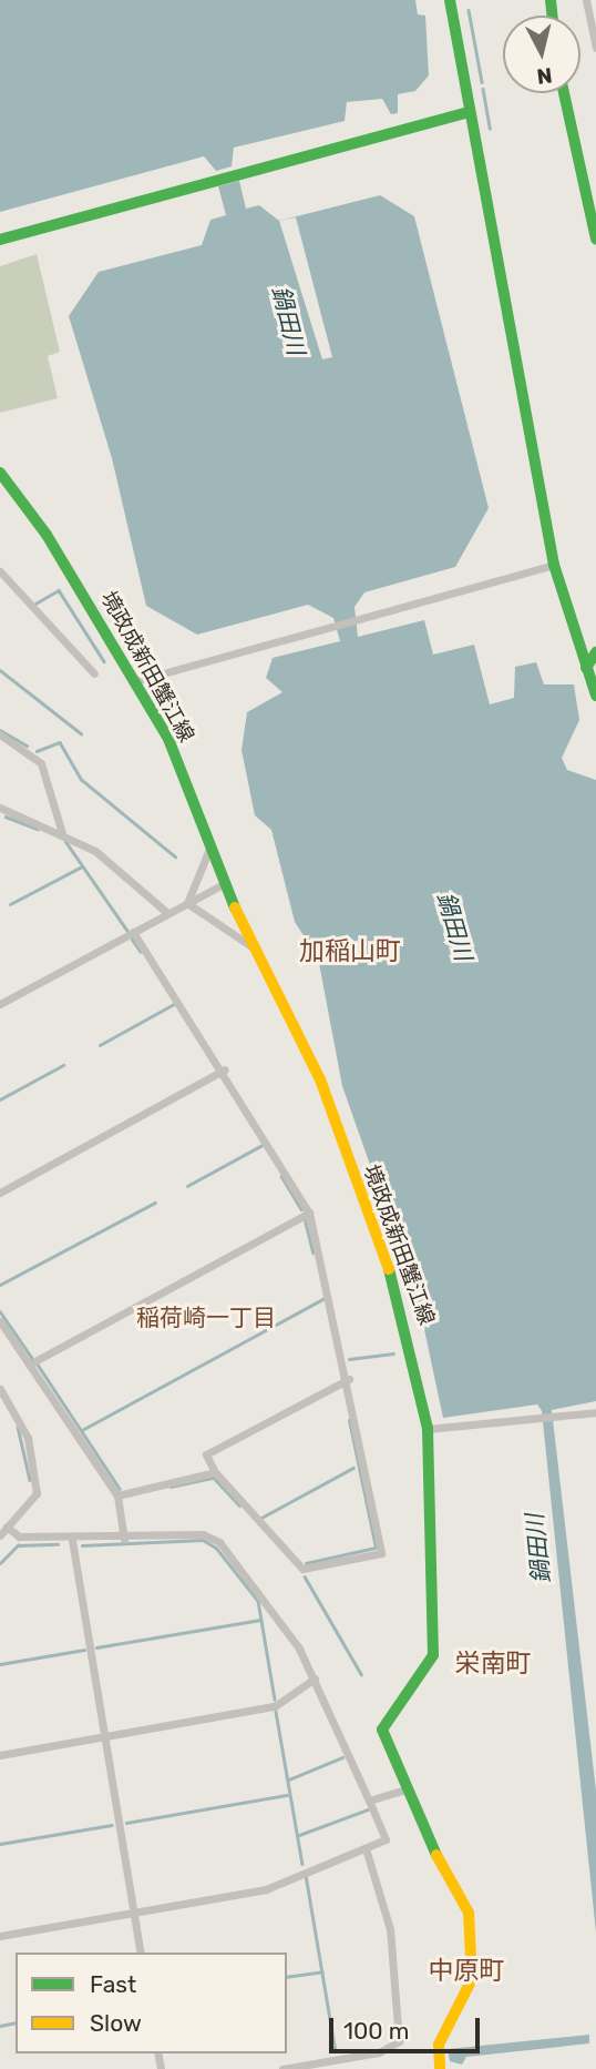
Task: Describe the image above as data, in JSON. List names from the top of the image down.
{
  "streets": {
    "main road": ["境政成新田蟹江線"]
  },
  "districts": [
    "加稲山町",
    "稲荷崎一丁目",
    "栄南町",
    "中原町"
  ],
  "water": ["鍋田川"],
  "legend": ["Fast", "Slow"],
  "scale_bar": "100 m",
  "north": "bottom"
}
